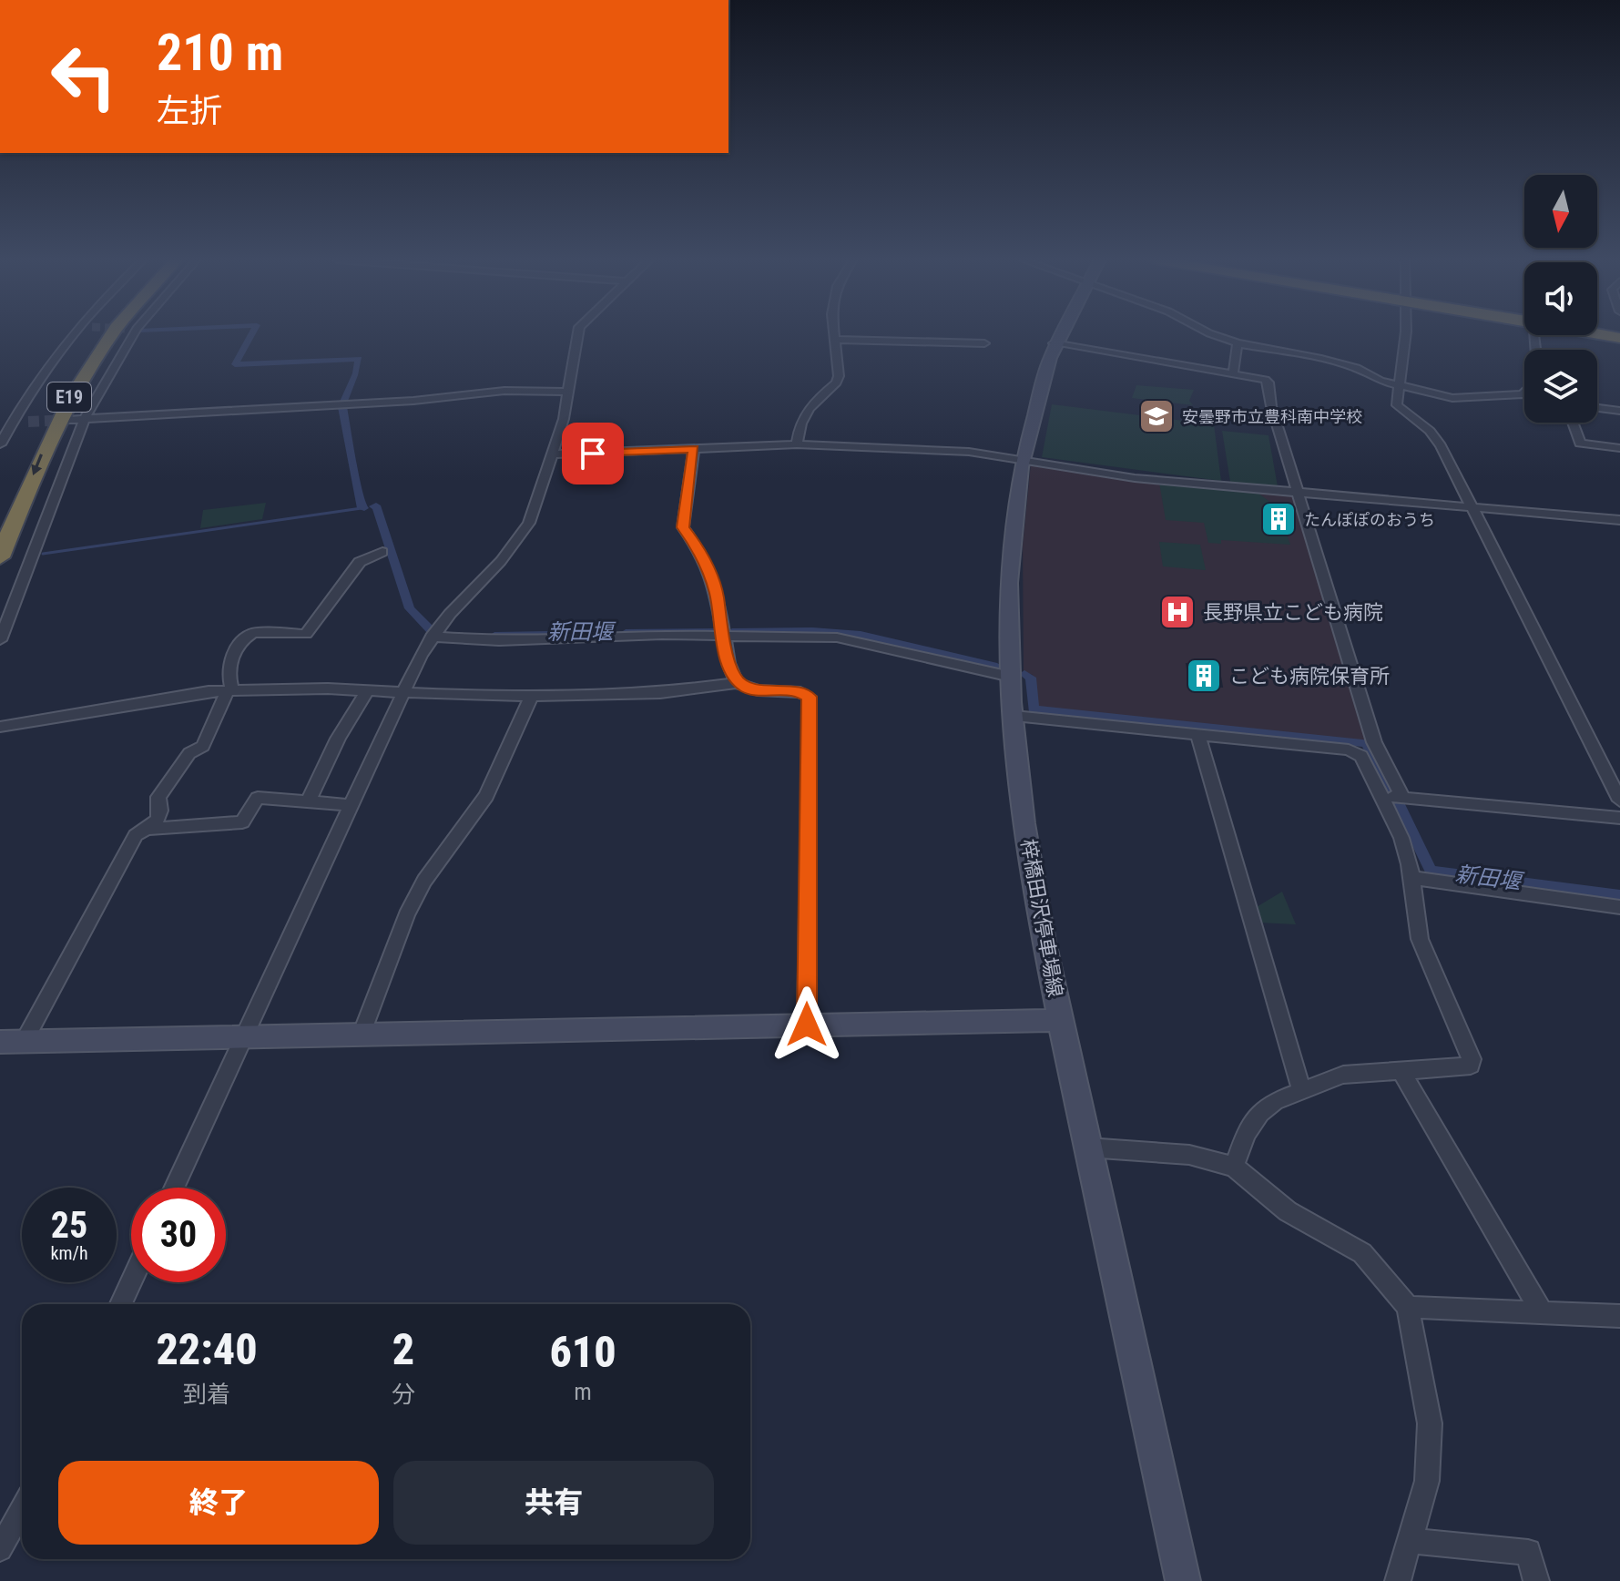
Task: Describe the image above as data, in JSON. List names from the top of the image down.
{
  "streets": {
    "highway": ["E19"],
    "main road": ["梓橋田沢停車場線"]
  },
  "water": ["新田堰"],
  "places": {
    "school or university": ["安曇野市立豊科南中学校"],
    "building": ["たんぽぽのおうち", "こども病院保育所"],
    "hospital": ["長野県立こども病院"]
  },
  "north": "bottom",
  "page": {
    "turn": ["210 m", "左折"],
    "speed": "25 km/h",
    "limit": "30",
    "eta": [
      "22:40",
      "到着",
      "2",
      "分",
      "610",
      "m"
    ],
    "buttons": ["終了", "共有"]
  }
}
